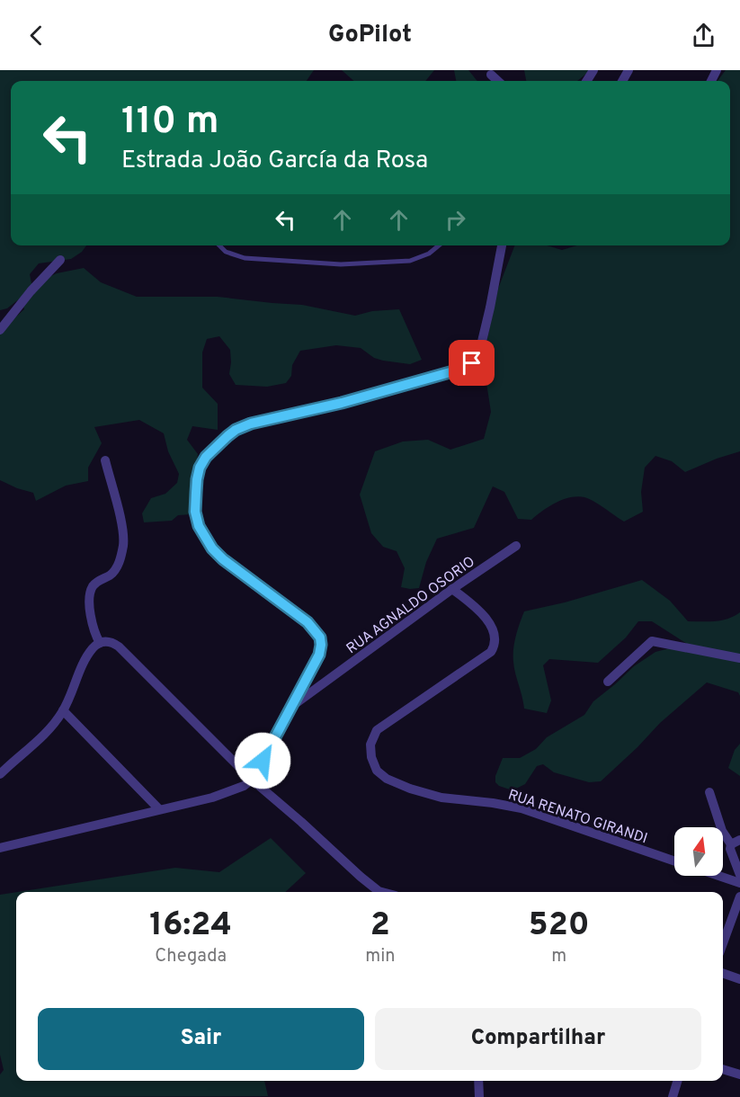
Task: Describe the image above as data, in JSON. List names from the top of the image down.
{
  "streets": {
    "street": ["RUA AGNALDO OSORIO", "RUA RENATO GIRANDI"]
  },
  "crossings": [
    ["RUA AGNALDO OSORIO", "RUA RENATO GIRANDI"]
  ],
  "north": "top",
  "page": {
    "header": "GoPilot",
    "turn": ["110 m", "Estrada João García da Rosa"],
    "eta": [
      "16:24",
      "Chegada",
      "2",
      "min",
      "520",
      "m"
    ],
    "buttons": ["Sair", "Compartilhar"]
  }
}
